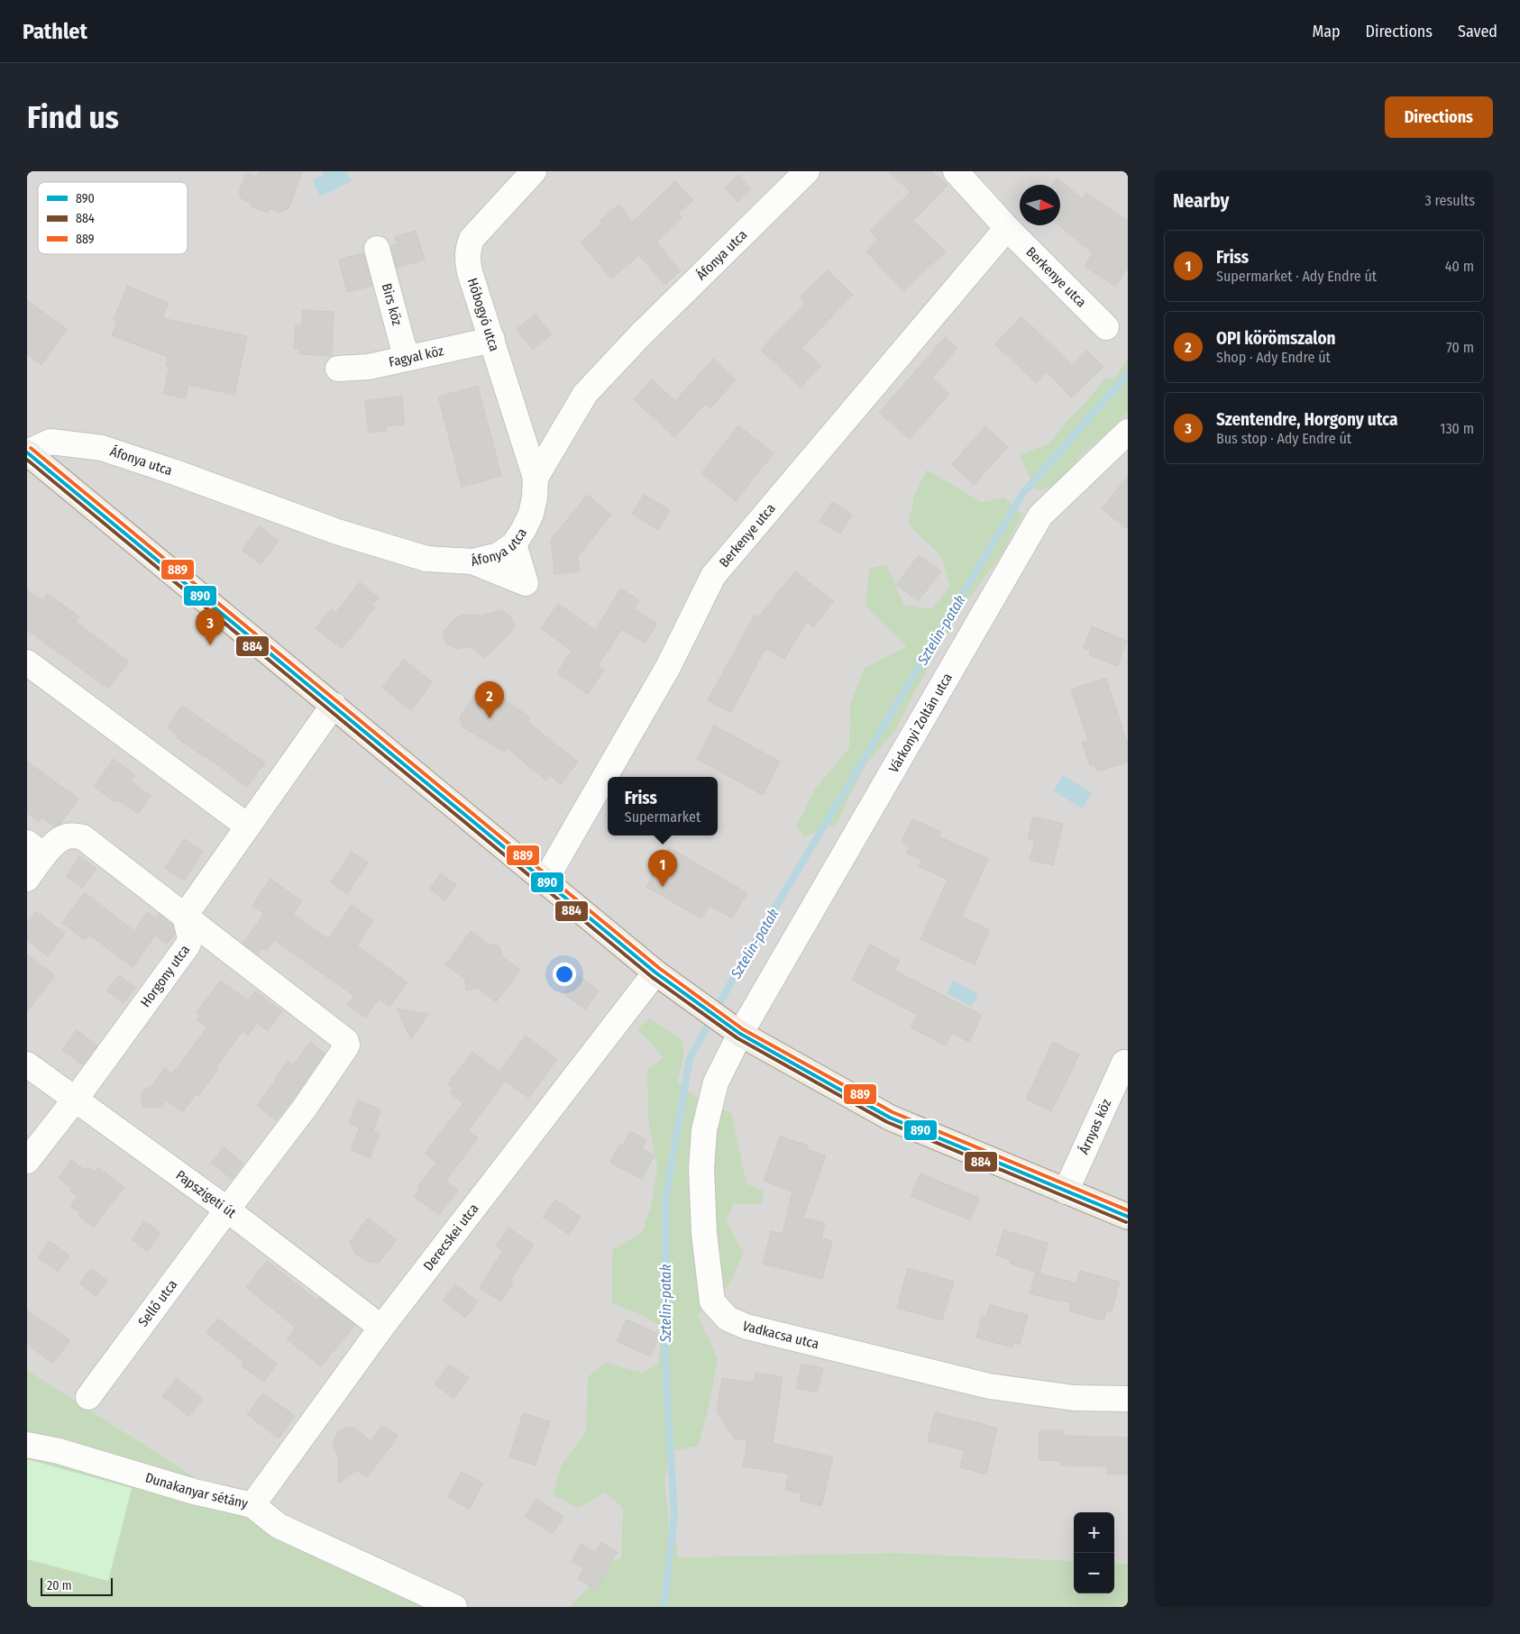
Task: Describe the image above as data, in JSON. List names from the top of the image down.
{
  "streets": {
    "street": [
      "Áfonya utca",
      "Berkenye utca",
      "Birs köz",
      "Hóbogyó utca",
      "Fagyal köz",
      "Várkonyi Zoltán utca",
      "Horgony utca",
      "Árnyas köz",
      "Papszigeti út",
      "Derecskei utca",
      "Sellő utca",
      "Vadkacsa utca",
      "Dunakanyar sétány"
    ]
  },
  "crossings": [
    ["Áfonya utca", "Hóbogyó utca"],
    ["Birs köz", "Fagyal köz"],
    ["Hóbogyó utca", "Fagyal köz"],
    ["Várkonyi Zoltán utca", "Vadkacsa utca"],
    ["Horgony utca", "Papszigeti út"],
    ["Horgony utca", "Sellő utca"],
    ["Papszigeti út", "Derecskei utca"],
    ["Papszigeti út", "Sellő utca"],
    ["Derecskei utca", "Dunakanyar sétány"]
  ],
  "water": ["Sztelin-patak"],
  "lines": ["transit line 889", "transit line 890", "transit line 884"],
  "legend": ["890", "884", "889"],
  "scale_bar": "20 m",
  "north": "right",
  "page": {
    "header": "Pathlet",
    "nav": ["Map", "Directions", "Saved"],
    "buttons": "Directions",
    "title": "Find us",
    "heading": ["Nearby", "3 results"],
    "list": [
      {
        "mark": "1",
        "name": "Friss",
        "note": "Supermarket · Ady Endre út",
        "value": "40 m"
      },
      {
        "mark": "2",
        "name": "OPI körömszalon",
        "note": "Shop · Ady Endre út",
        "value": "70 m"
      },
      {
        "mark": "3",
        "name": "Szentendre, Horgony utca",
        "note": "Bus stop · Ady Endre út",
        "value": "130 m"
      }
    ],
    "pins": ["3", "2", "1"],
    "popup": ["Friss", "Supermarket"],
    "map_buttons": ["+", "−"],
    "scale": "20 m"
  }
}
